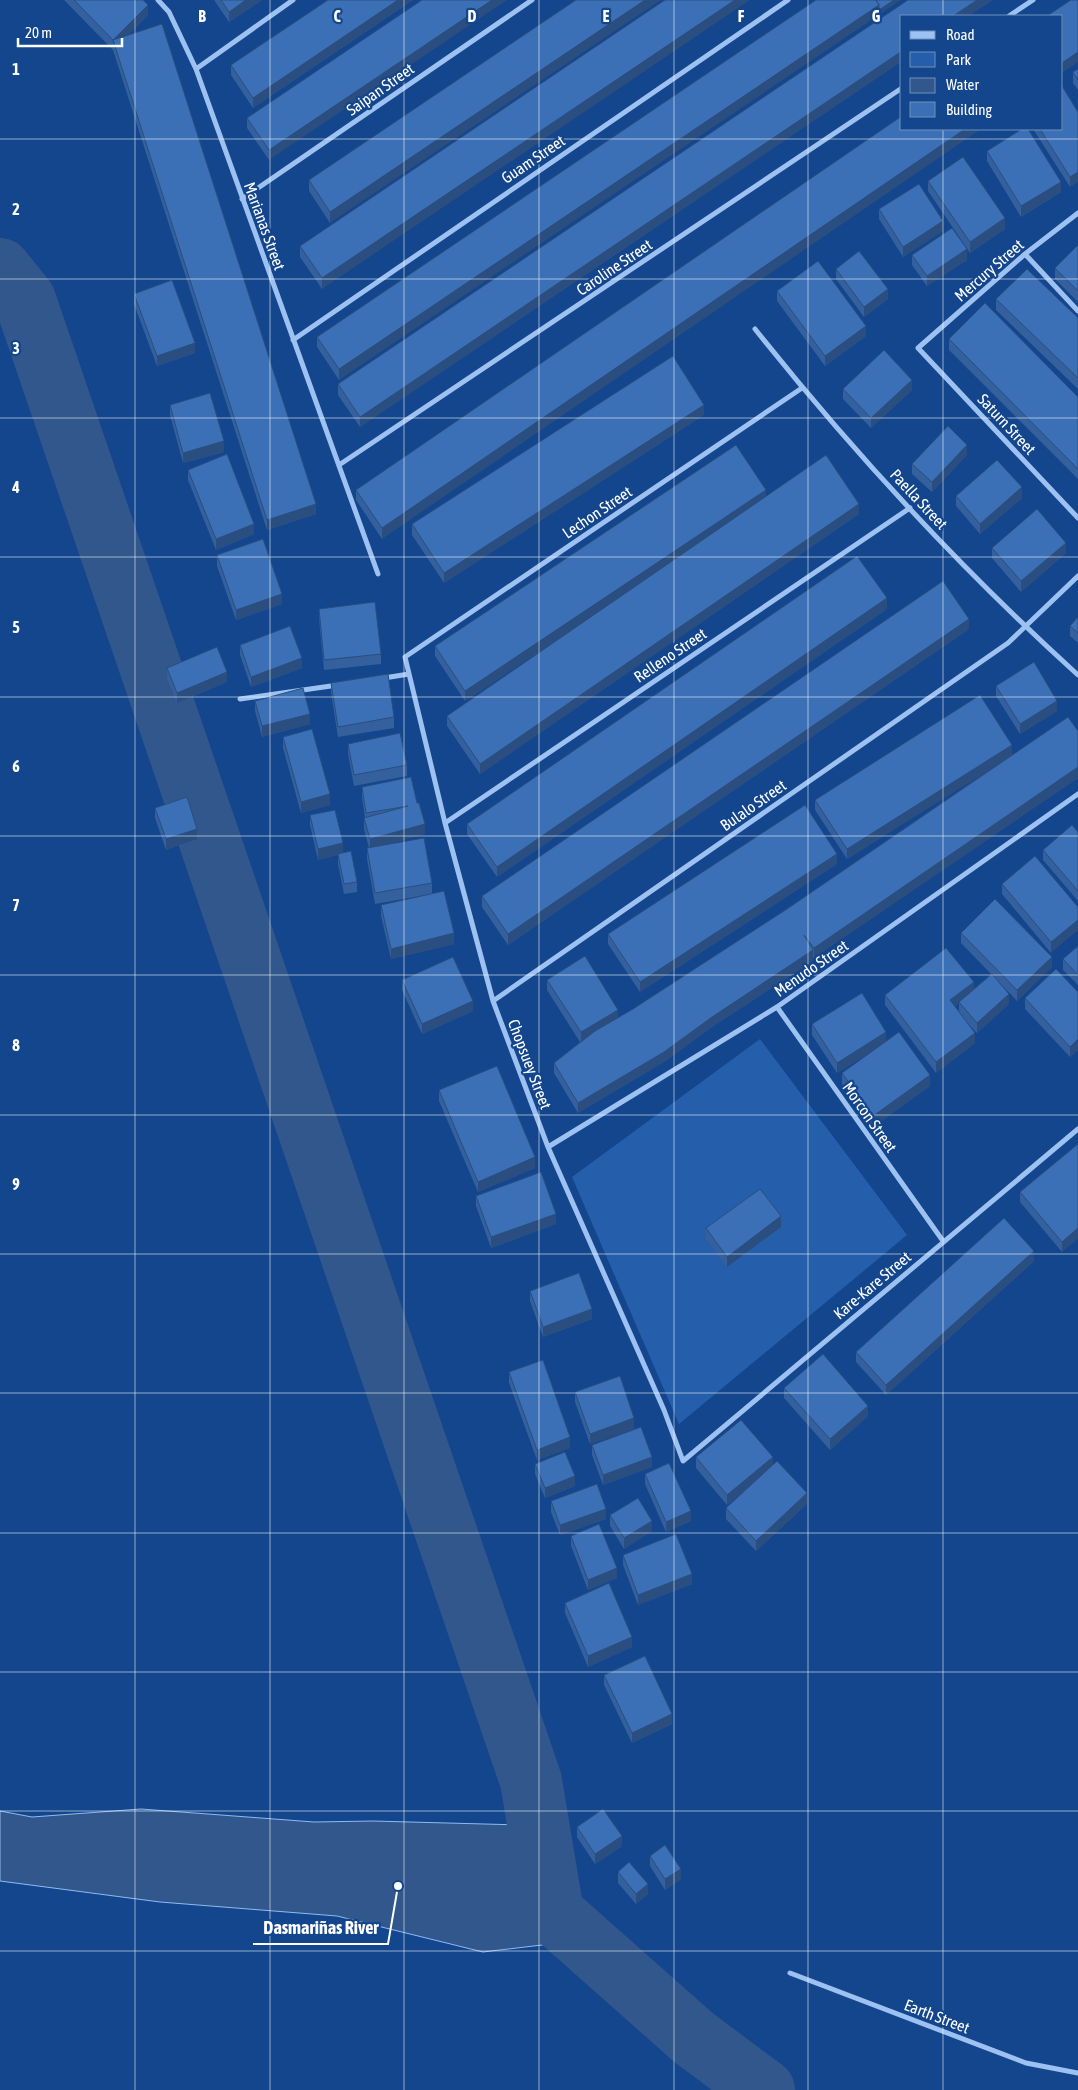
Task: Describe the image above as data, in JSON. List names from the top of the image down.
{
  "streets": {
    "street": [
      "Saipan Street",
      "Guam Street",
      "Marianas Street",
      "Caroline Street",
      "Mercury Street",
      "Saturn Street",
      "Paella Street",
      "Lechon Street",
      "Relleno Street",
      "Bulalo Street",
      "Menudo Street",
      "Chopsuey Street",
      "Morcon Street",
      "Kare-Kare Street",
      "Earth Street"
    ]
  },
  "crossings": [
    ["Saipan Street", "Marianas Street"],
    ["Guam Street", "Marianas Street"],
    ["Marianas Street", "Caroline Street"],
    ["Mercury Street", "Saturn Street"],
    ["Paella Street", "Lechon Street"],
    ["Paella Street", "Relleno Street"],
    ["Paella Street", "Bulalo Street"],
    ["Lechon Street", "Chopsuey Street"],
    ["Relleno Street", "Chopsuey Street"],
    ["Bulalo Street", "Chopsuey Street"],
    ["Menudo Street", "Chopsuey Street"],
    ["Menudo Street", "Morcon Street"],
    ["Chopsuey Street", "Kare-Kare Street"],
    ["Morcon Street", "Kare-Kare Street"]
  ],
  "places": ["Dasmariñas River"],
  "legend": [
    "Road",
    "Park",
    "Water",
    "Building"
  ],
  "scale_bar": "20 m",
  "grid": {
    "columns": [
      "B",
      "C",
      "D",
      "E",
      "F",
      "G"
    ],
    "rows": [
      "1",
      "2",
      "3",
      "4",
      "5",
      "6",
      "7",
      "8",
      "9"
    ]
  }
}
